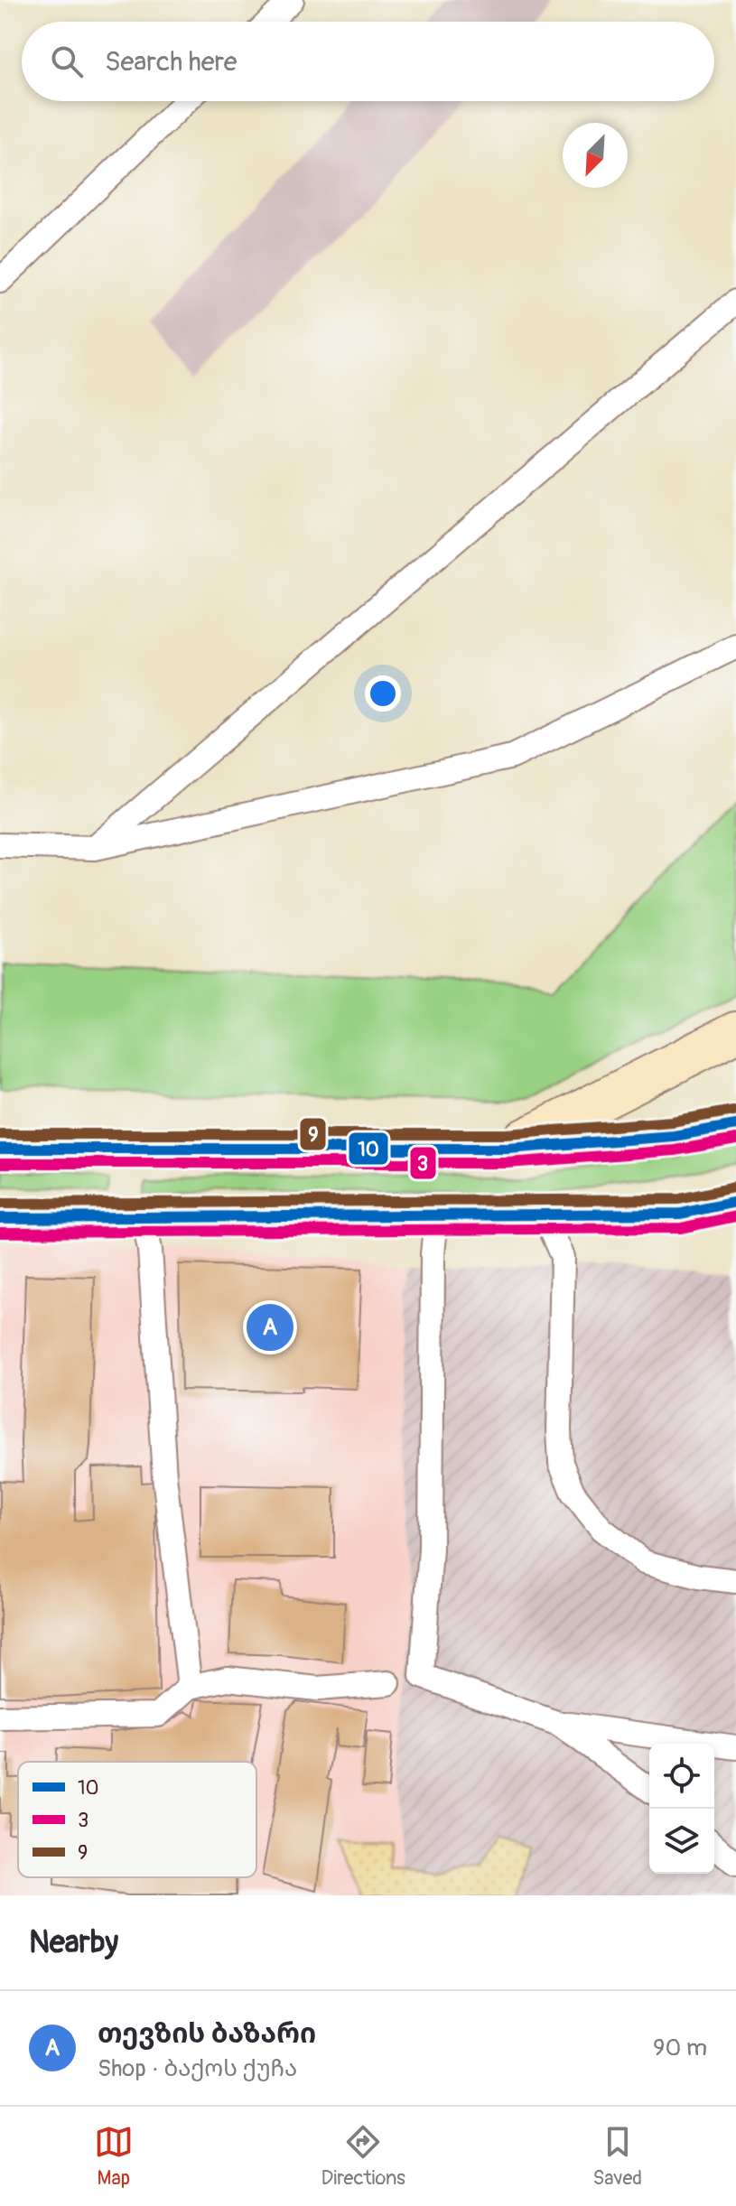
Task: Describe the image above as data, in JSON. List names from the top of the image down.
{
  "lines": ["transit line 9", "transit line 10", "transit line 3"],
  "legend": ["10", "3", "9"],
  "north": "bottom left",
  "page": {
    "search": "Search here",
    "pins": "A",
    "heading": "Nearby",
    "list": [
      {
        "mark": "A",
        "name": "თევზის ბაზარი",
        "note": "Shop · ბაქოს ქუჩა",
        "value": "90 m"
      }
    ],
    "nav": ["Map", "Directions", "Saved"]
  }
}
